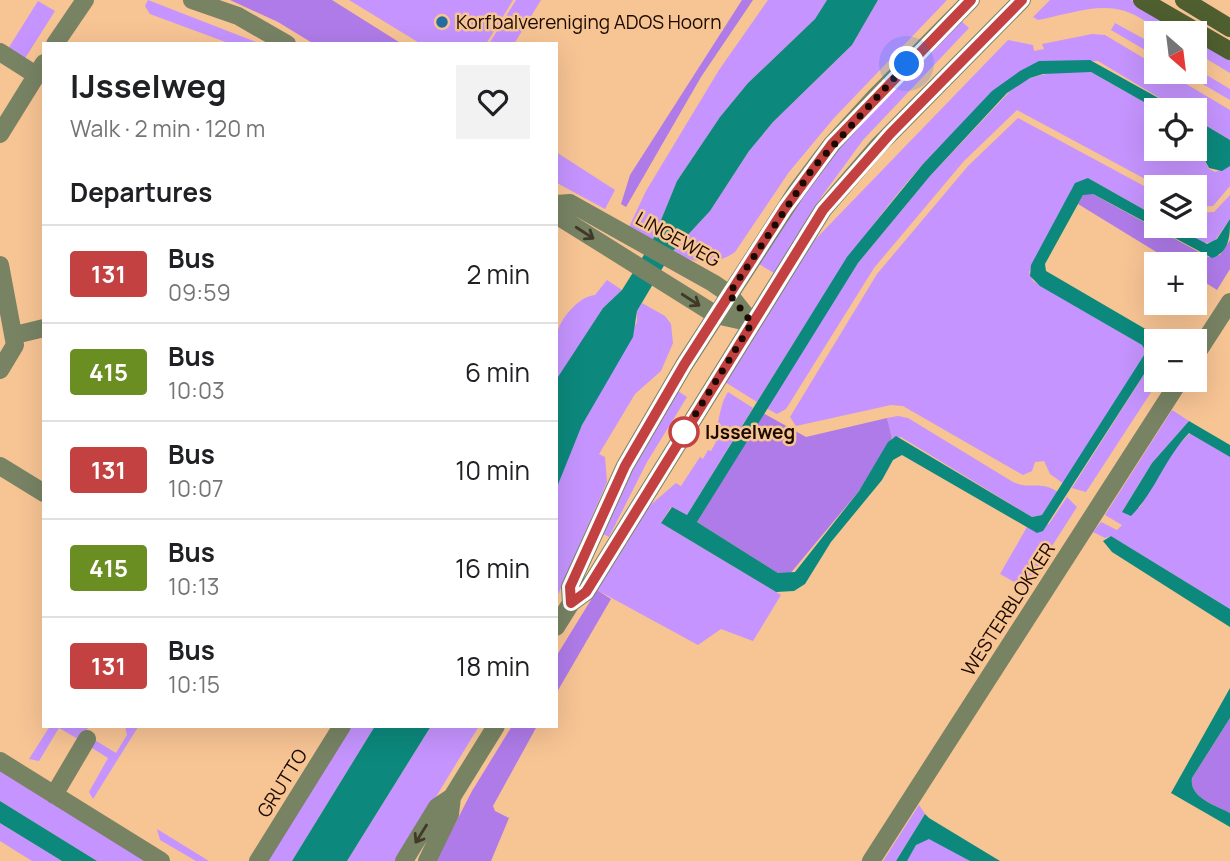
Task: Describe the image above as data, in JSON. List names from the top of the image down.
{
  "streets": {
    "street": ["LINGEWEG", "WESTERBLOKKER", "GRUTTO"]
  },
  "places": ["Korfbalvereniging ADOS Hoorn", "IJsselweg"],
  "lines": ["bus line 131"],
  "north": "bottom right",
  "page": {
    "map_buttons": ["+", "−"],
    "heading": [
      ["IJsselweg", "Walk · 2 min · 120 m"],
      "Departures"
    ],
    "list": [
      {
        "mark": "131",
        "name": "Bus",
        "note": "09:59",
        "value": "2 min"
      },
      {
        "mark": "415",
        "name": "Bus",
        "note": "10:03",
        "value": "6 min"
      },
      {
        "mark": "131",
        "name": "Bus",
        "note": "10:07",
        "value": "10 min"
      },
      {
        "mark": "415",
        "name": "Bus",
        "note": "10:13",
        "value": "16 min"
      },
      {
        "mark": "131",
        "name": "Bus",
        "note": "10:15",
        "value": "18 min"
      }
    ]
  }
}
